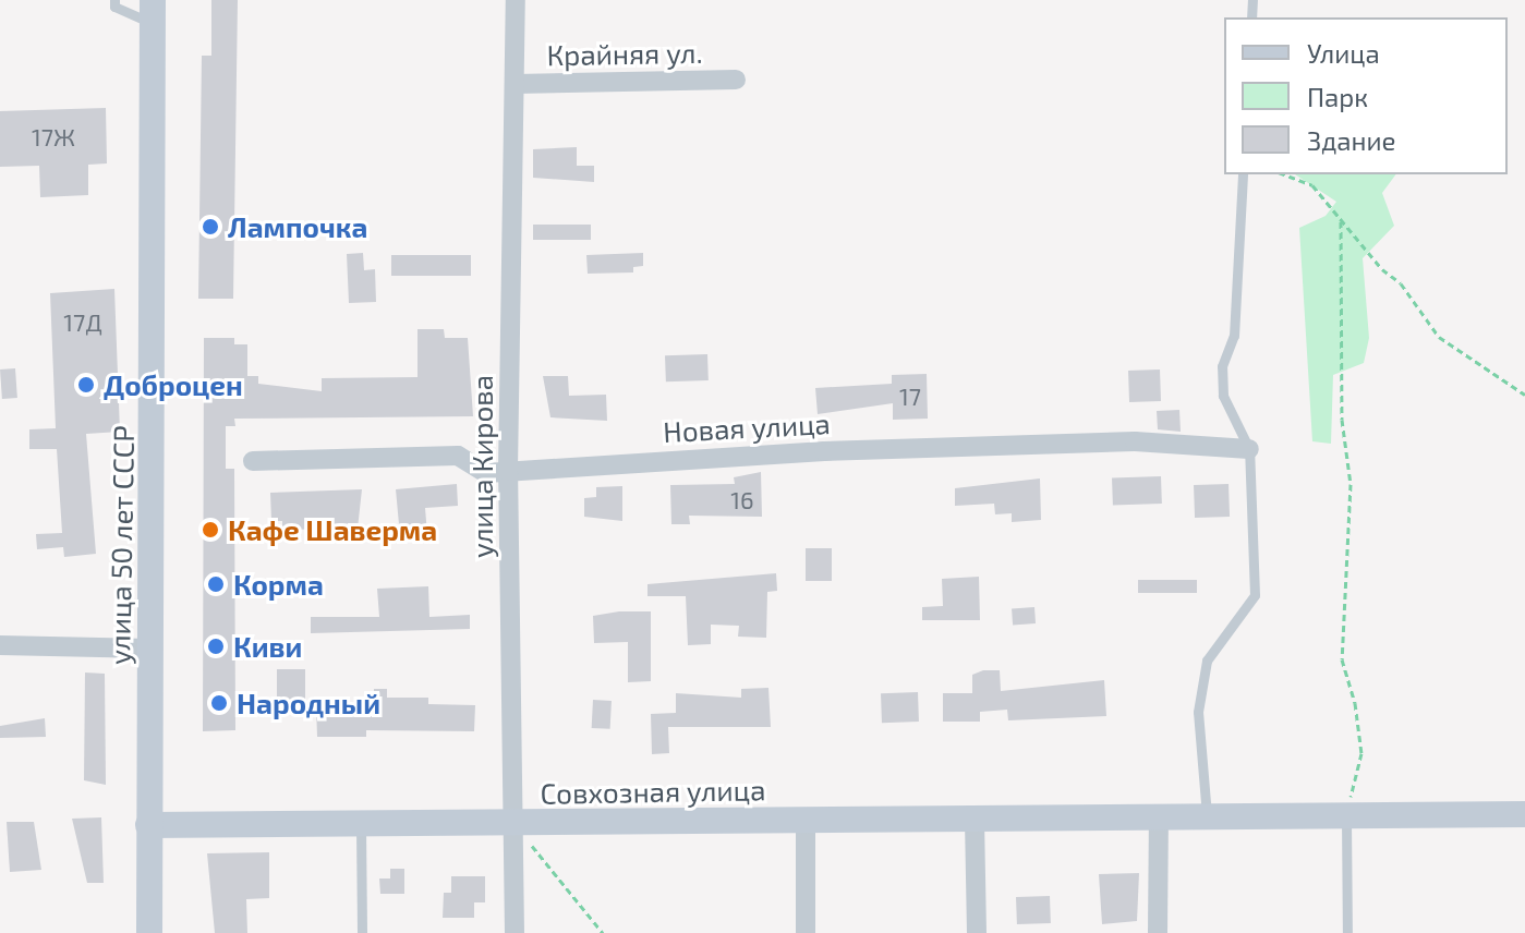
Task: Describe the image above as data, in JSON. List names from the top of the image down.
{
  "streets": {
    "main road": ["улица 50 лет СССР", "Совхозная улица"],
    "street": ["Крайняя ул.", "Новая улица", "улица Кирова"]
  },
  "crossings": [
    ["Крайняя ул.", "улица Кирова"],
    ["Новая улица", "улица Кирова"],
    ["улица Кирова", "Совхозная улица"],
    ["улица 50 лет СССР", "Совхозная улица"]
  ],
  "places": [
    "Лампочка",
    "Доброцен",
    "Кафе Шаверма",
    "Корма",
    "Киви",
    "Народный"
  ],
  "house_numbers": [
    "17Ж",
    "17Д",
    "17",
    "16"
  ],
  "legend": ["Улица", "Парк", "Здание"]
}
